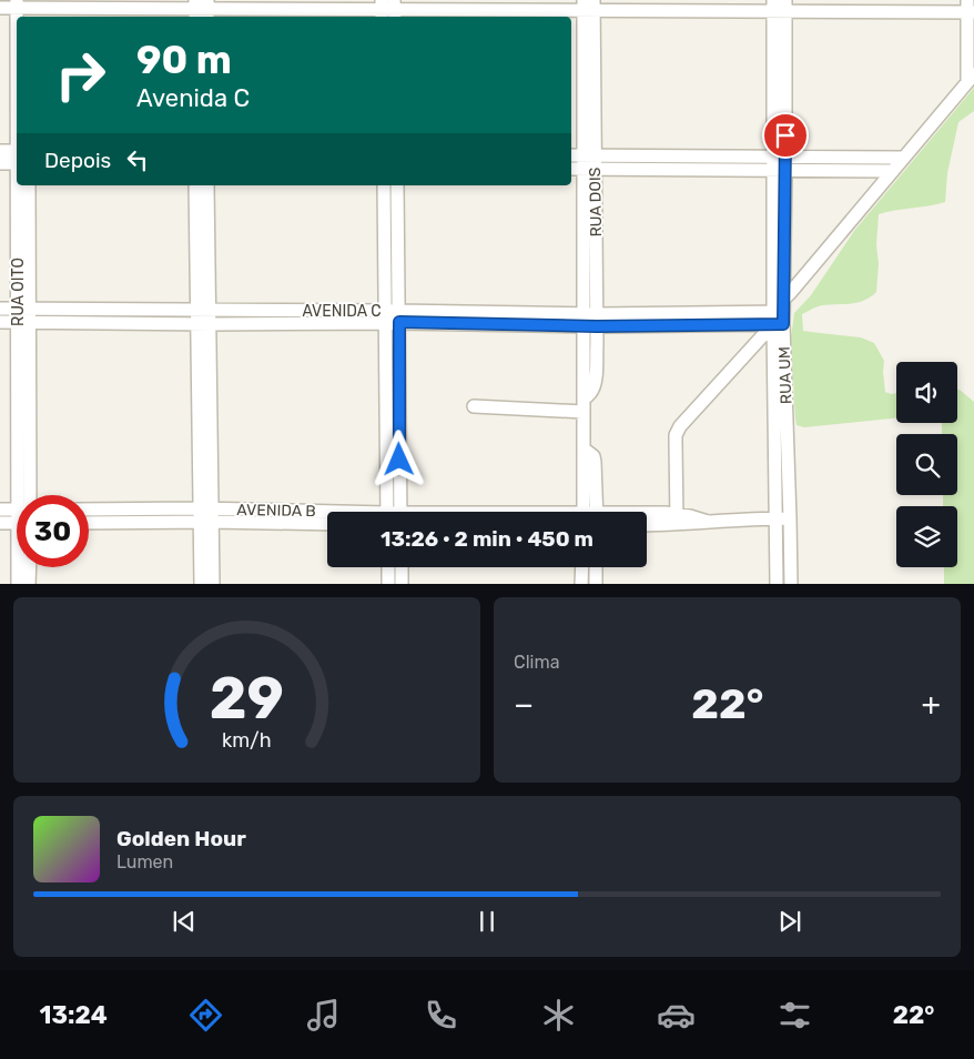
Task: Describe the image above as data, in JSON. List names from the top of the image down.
{
  "streets": {
    "street": [
      "RUA DOIS",
      "RUA OITO",
      "AVENIDA C",
      "RUA UM",
      "AVENIDA B"
    ]
  },
  "crossings": [
    ["RUA DOIS", "AVENIDA C"],
    ["RUA OITO", "AVENIDA C"],
    ["AVENIDA C", "RUA UM"],
    ["RUA UM", "AVENIDA B"]
  ],
  "page": {
    "turn": ["90 m", "Avenida C"],
    "then": "Depois",
    "limit": "30",
    "trip": "13:26 · 2 min · 450 m",
    "tile": "Clima",
    "heat": ["−", "22°", "+"],
    "song": ["Golden Hour", "Lumen"],
    "tabs": ["13:24", "22°"],
    "gauge": ["29", "km/h"]
  }
}
